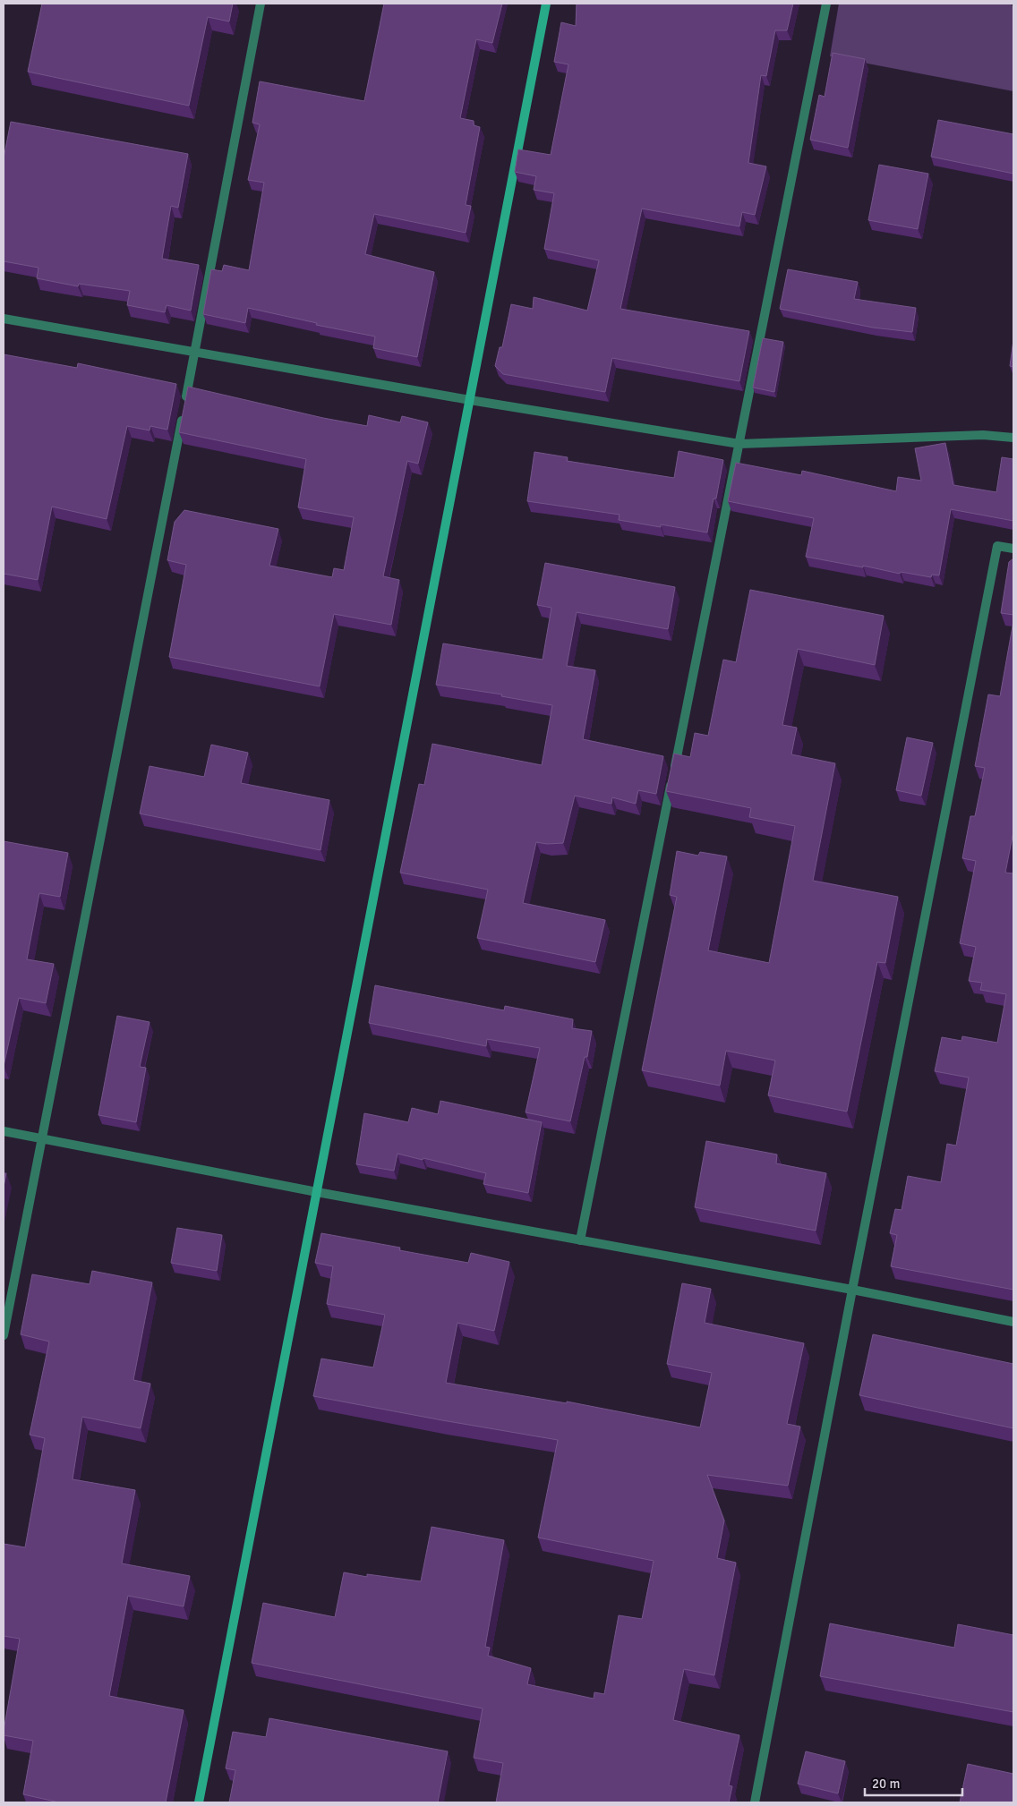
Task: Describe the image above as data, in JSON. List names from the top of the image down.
{
  "scale_bar": "20 m"
}
